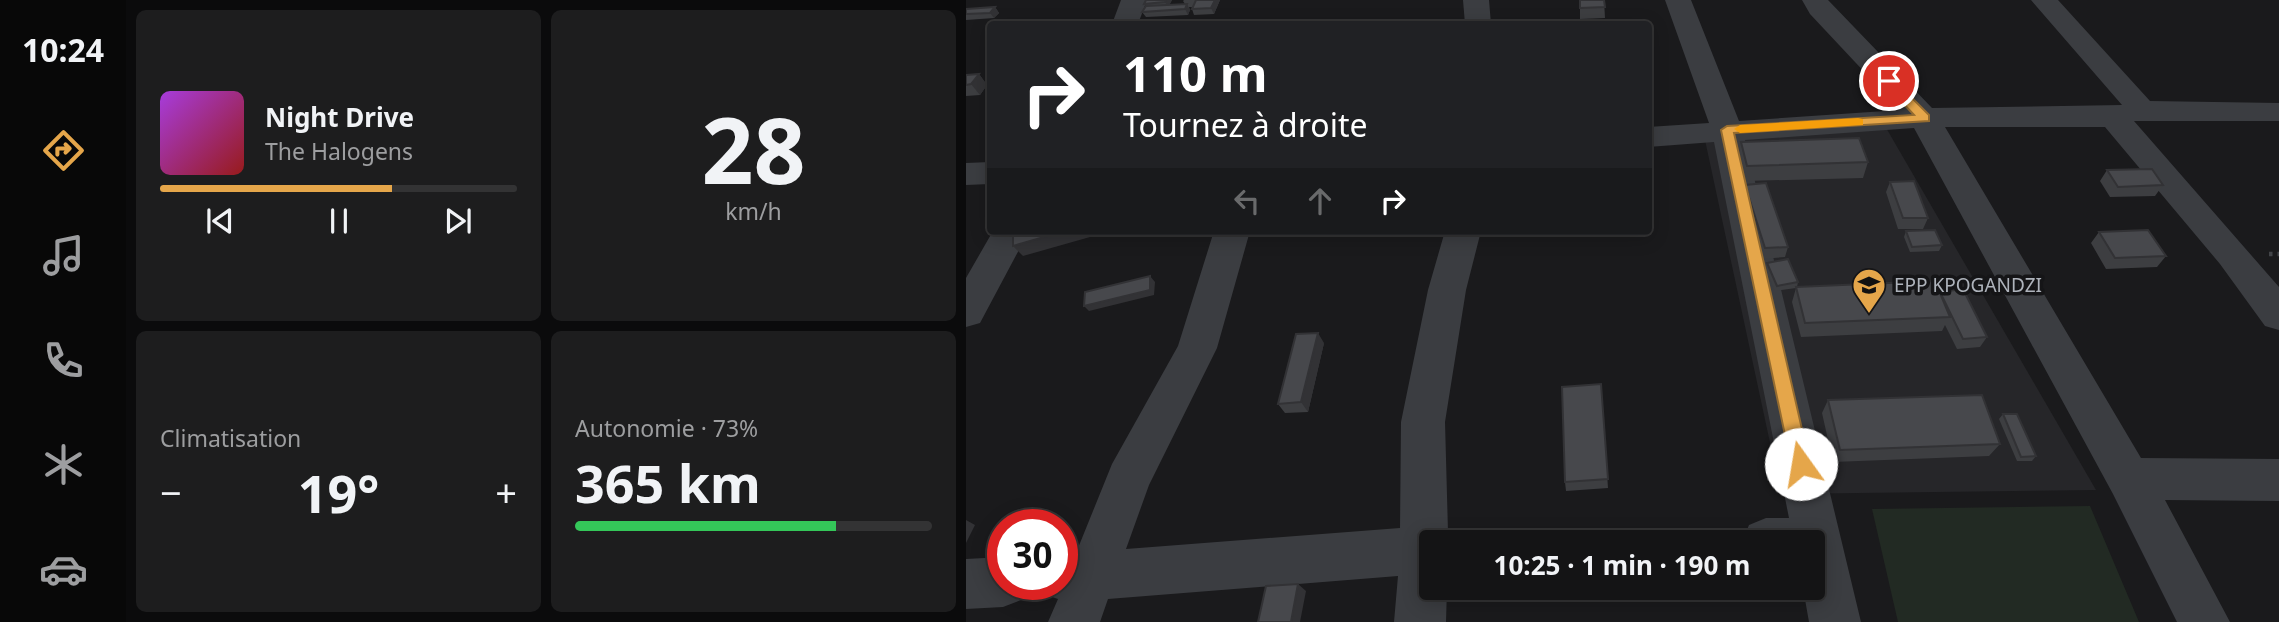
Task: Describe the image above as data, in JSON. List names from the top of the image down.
{
  "places": {
    "school or university": ["EPP KPOGANDZI"]
  },
  "page": {
    "tabs": "10:24",
    "tile": [
      ["28", "km/h"],
      "Climatisation",
      ["Autonomie · 73%", "365 km"]
    ],
    "turn": ["110 m", "Tournez à droite"],
    "song": ["Night Drive", "The Halogens"],
    "heat": ["−", "19°", "+"],
    "limit": "30",
    "trip": "10:25 · 1 min · 190 m"
  }
}
